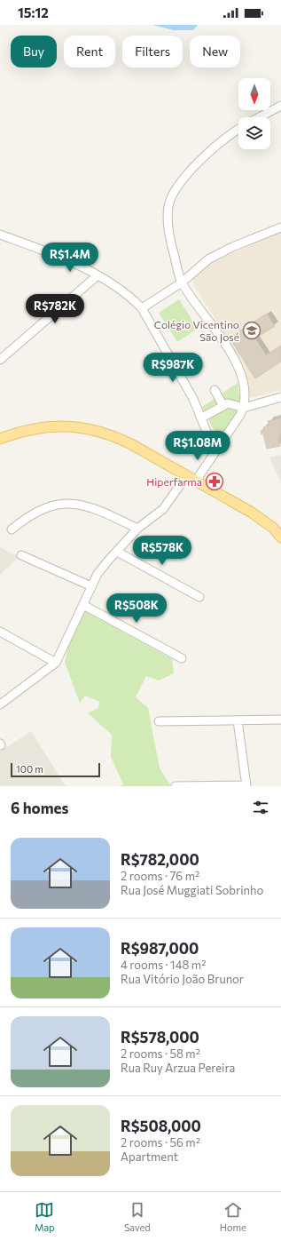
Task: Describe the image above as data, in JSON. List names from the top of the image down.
{
  "places": {
    "school or university": ["Colégio Vicentino São José"],
    "pharmacy": ["Hiperfarma"]
  },
  "scale_bar": "100 m",
  "north": "bottom",
  "page": {
    "status": "15:12",
    "chip": [
      "Buy",
      "Rent",
      "Filters",
      "New"
    ],
    "price": [
      "R$1.4M",
      "R$782K",
      "R$987K",
      "R$1.08M",
      "R$578K",
      "R$508K"
    ],
    "scale": "100 m",
    "heading": "6 homes",
    "list": [
      {
        "name": "R$782,000",
        "note": "2 rooms · 76 m² · Rua José Muggiati Sobrinho"
      },
      {
        "name": "R$987,000",
        "note": "4 rooms · 148 m² · Rua Vitório João Brunor"
      },
      {
        "name": "R$578,000",
        "note": "2 rooms · 58 m² · Rua Ruy Arzua Pereira"
      },
      {
        "name": "R$508,000",
        "note": "2 rooms · 56 m² · Apartment"
      }
    ],
    "tabs": ["Map", "Saved", "Home"]
  }
}
